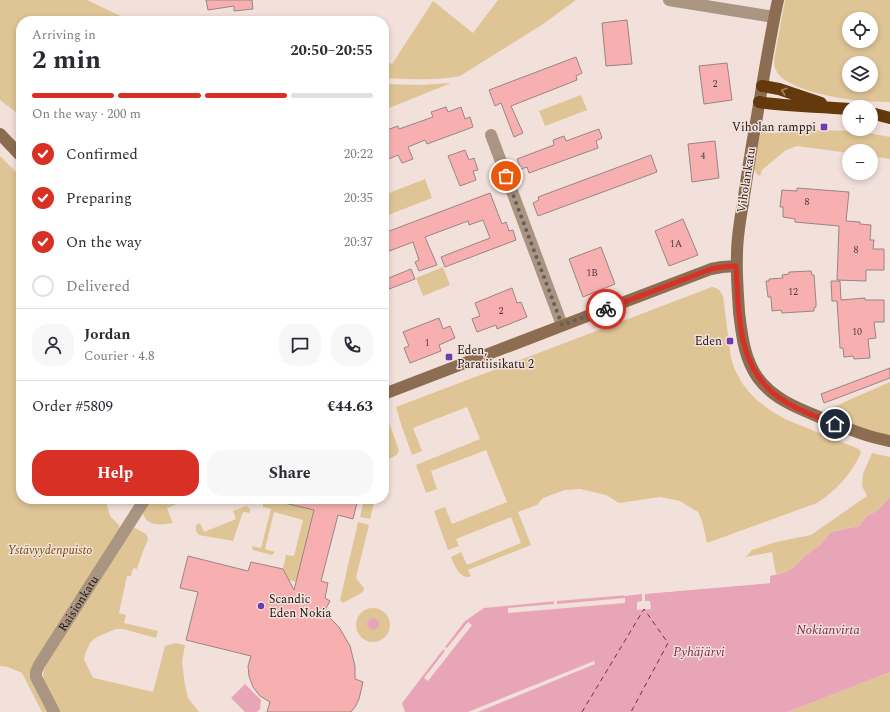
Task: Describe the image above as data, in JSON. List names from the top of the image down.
{
  "streets": {
    "main road": ["Viholankatu"],
    "street": ["Raisionkatu"]
  },
  "water": ["Nokianvirta", "Pyhäjärvi"],
  "parks": ["Ystävyydenpuisto"],
  "places": {
    "transit": ["Viholan ramppi", "Eden", "Eden, Paratiisikatu 2"],
    "other": ["Scandic Eden Nokia"]
  },
  "house_numbers": [
    "2",
    "4",
    "8",
    "1A",
    "8",
    "1B",
    "12",
    "2",
    "10",
    "1"
  ],
  "page": {
    "map_buttons": ["+", "−"],
    "heading": ["2 min", "Arriving in", "20:50–20:55"],
    "panel": [
      "Jordan",
      "Courier · 4.8",
      "Order #5809",
      "€44.63"
    ],
    "bar": "On the way · 200 m",
    "list": [
      ["Confirmed", "20:22"],
      ["Preparing", "20:35"],
      ["On the way", "20:37"],
      "Delivered"
    ],
    "buttons": ["Help", "Share"]
  }
}
